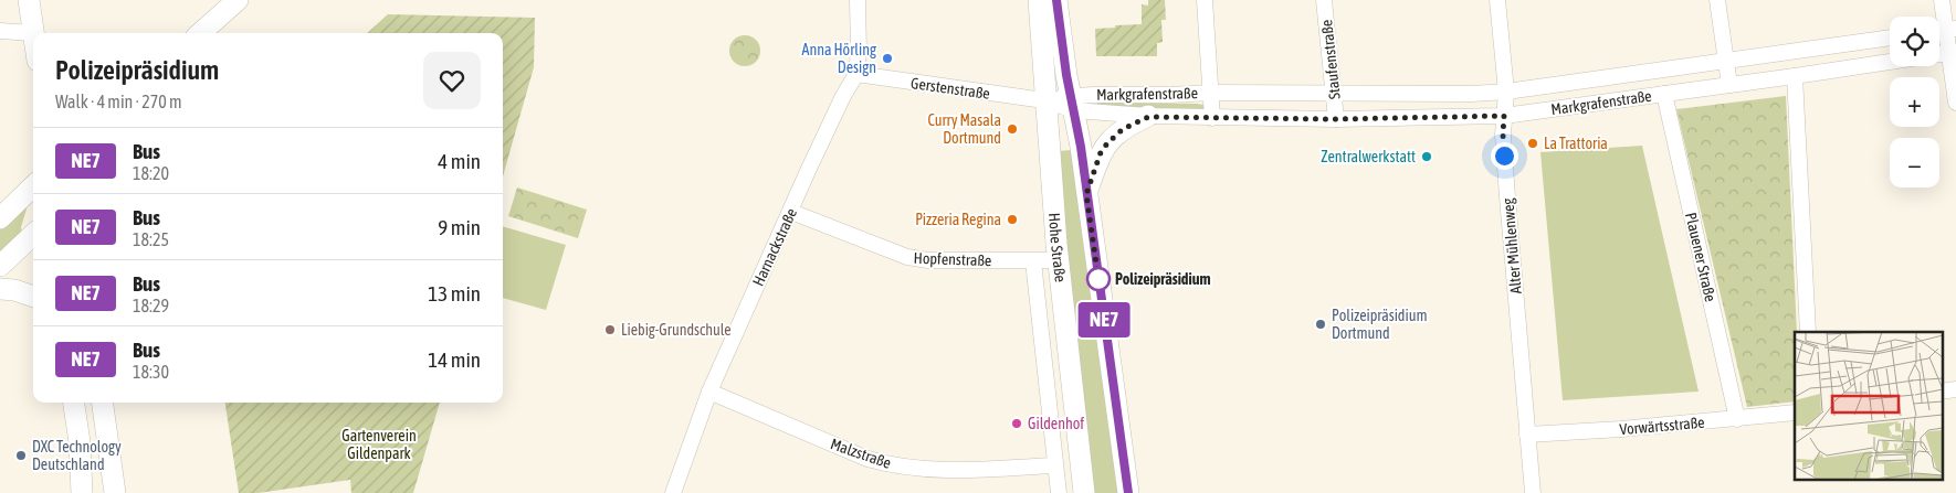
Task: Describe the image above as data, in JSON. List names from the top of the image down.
{
  "streets": {
    "main road": ["Hohe Straße"],
    "street": [
      "Staufenstraße",
      "Gerstenstraße",
      "Markgrafenstraße",
      "Alter Mühlenweg",
      "Harnackstraße",
      "Plauener Straße",
      "Hopfenstraße",
      "Vorwärtsstraße",
      "Malzstraße"
    ]
  },
  "crossings": [
    ["Staufenstraße", "Markgrafenstraße"],
    ["Gerstenstraße", "Markgrafenstraße"],
    ["Gerstenstraße", "Harnackstraße"],
    ["Gerstenstraße", "Hohe Straße"],
    ["Markgrafenstraße", "Alter Mühlenweg"],
    ["Markgrafenstraße", "Hohe Straße"],
    ["Markgrafenstraße", "Plauener Straße"],
    ["Alter Mühlenweg", "Vorwärtsstraße"],
    ["Harnackstraße", "Hopfenstraße"],
    ["Harnackstraße", "Malzstraße"],
    ["Hohe Straße", "Hopfenstraße"],
    ["Hohe Straße", "Malzstraße"],
    ["Plauener Straße", "Vorwärtsstraße"]
  ],
  "parks": ["Gartenverein Gildenpark"],
  "places": [
    "Anna Hörling Design",
    "Curry Masala Dortmund",
    "La Trattoria",
    "Zentralwerkstatt",
    "Pizzeria Regina",
    "Polizeipräsidium",
    "Polizeipräsidium Dortmund",
    "Liebig-Grundschule",
    "Gildenhof",
    "DXC Technology Deutschland"
  ],
  "lines": ["bus line NE7"],
  "page": {
    "on_map": "NE7",
    "map_buttons": ["+", "−"],
    "heading": ["Polizeipräsidium", "Walk · 4 min · 270 m"],
    "list": [
      {
        "mark": "NE7",
        "name": "Bus",
        "note": "18:20",
        "value": "4 min"
      },
      {
        "mark": "NE7",
        "name": "Bus",
        "note": "18:25",
        "value": "9 min"
      },
      {
        "mark": "NE7",
        "name": "Bus",
        "note": "18:29",
        "value": "13 min"
      },
      {
        "mark": "NE7",
        "name": "Bus",
        "note": "18:30",
        "value": "14 min"
      }
    ]
  }
}
